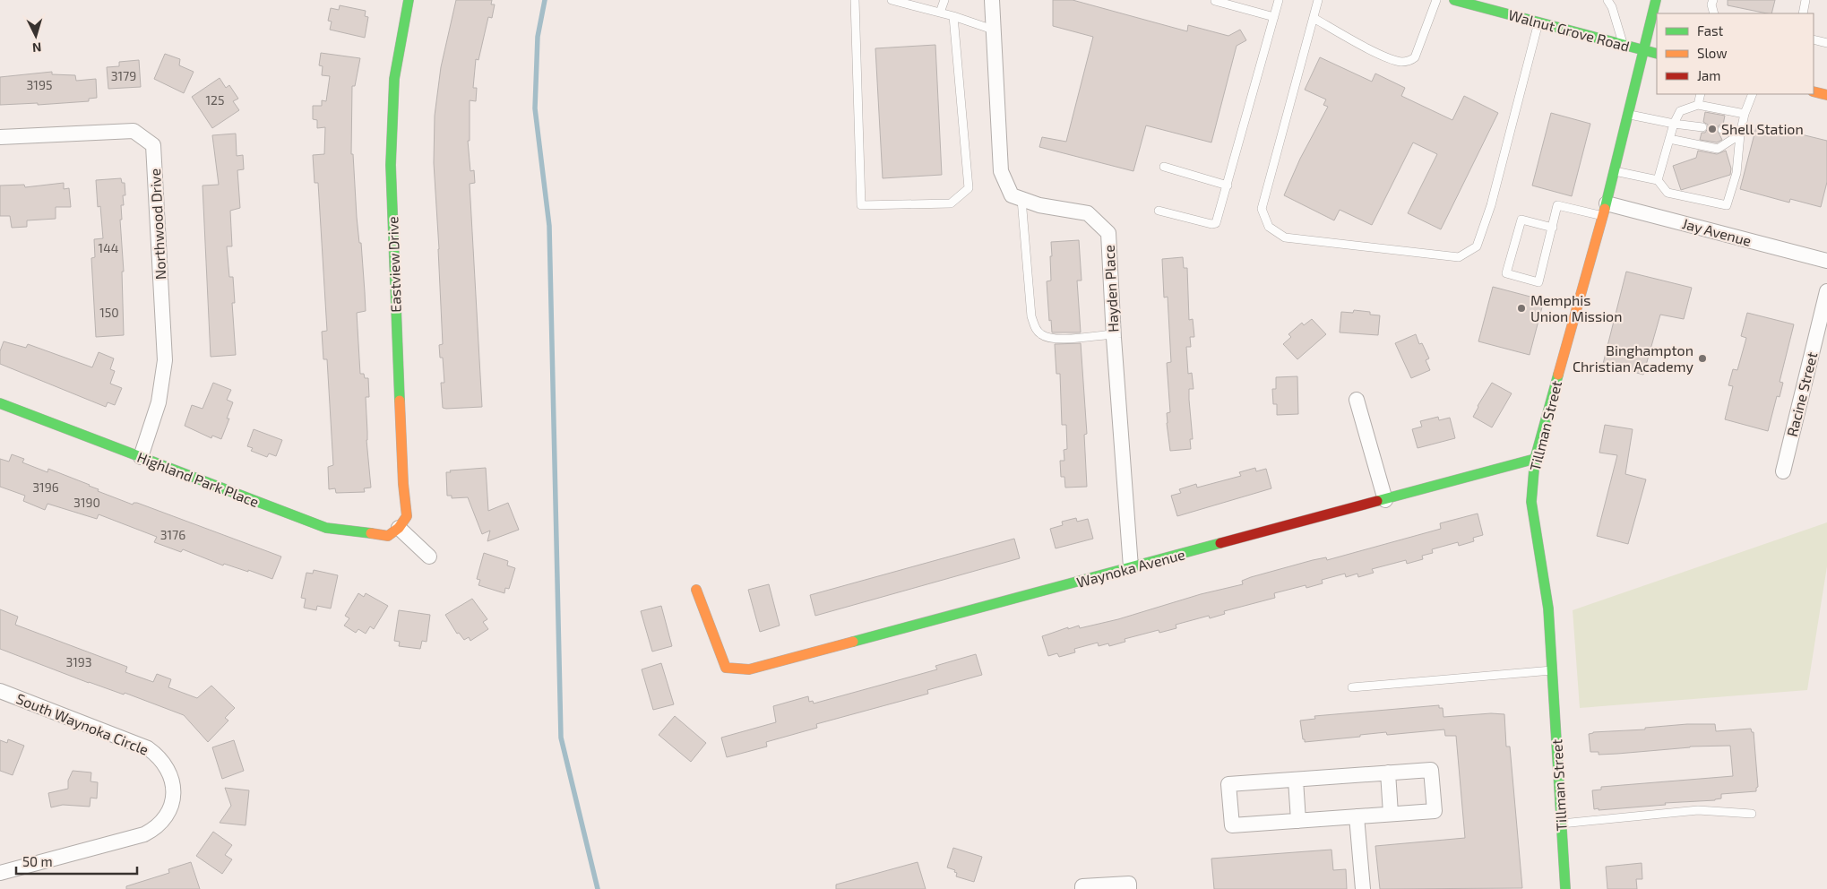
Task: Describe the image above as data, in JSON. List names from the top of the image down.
{
  "streets": {
    "street": [
      "Walnut Grove Road",
      "Northwood Drive",
      "Jay Avenue",
      "Eastview Drive",
      "Hayden Place",
      "Racine Street",
      "Tillman Street",
      "Highland Park Place",
      "Waynoka Avenue",
      "South Waynoka Circle"
    ]
  },
  "crossings": [
    ["Walnut Grove Road", "Tillman Street"],
    ["Northwood Drive", "Highland Park Place"],
    ["Jay Avenue", "Tillman Street"],
    ["Eastview Drive", "Highland Park Place"],
    ["Hayden Place", "Waynoka Avenue"],
    ["Tillman Street", "Waynoka Avenue"]
  ],
  "places": ["Shell Station", "Memphis Union Mission", "Binghampton Christian Academy"],
  "house_numbers": [
    "3179",
    "3195",
    "125",
    "144",
    "150",
    "3196",
    "3190",
    "3176",
    "3193"
  ],
  "legend": ["Fast", "Slow", "Jam"],
  "scale_bar": "50 m",
  "north": "bottom"
}
